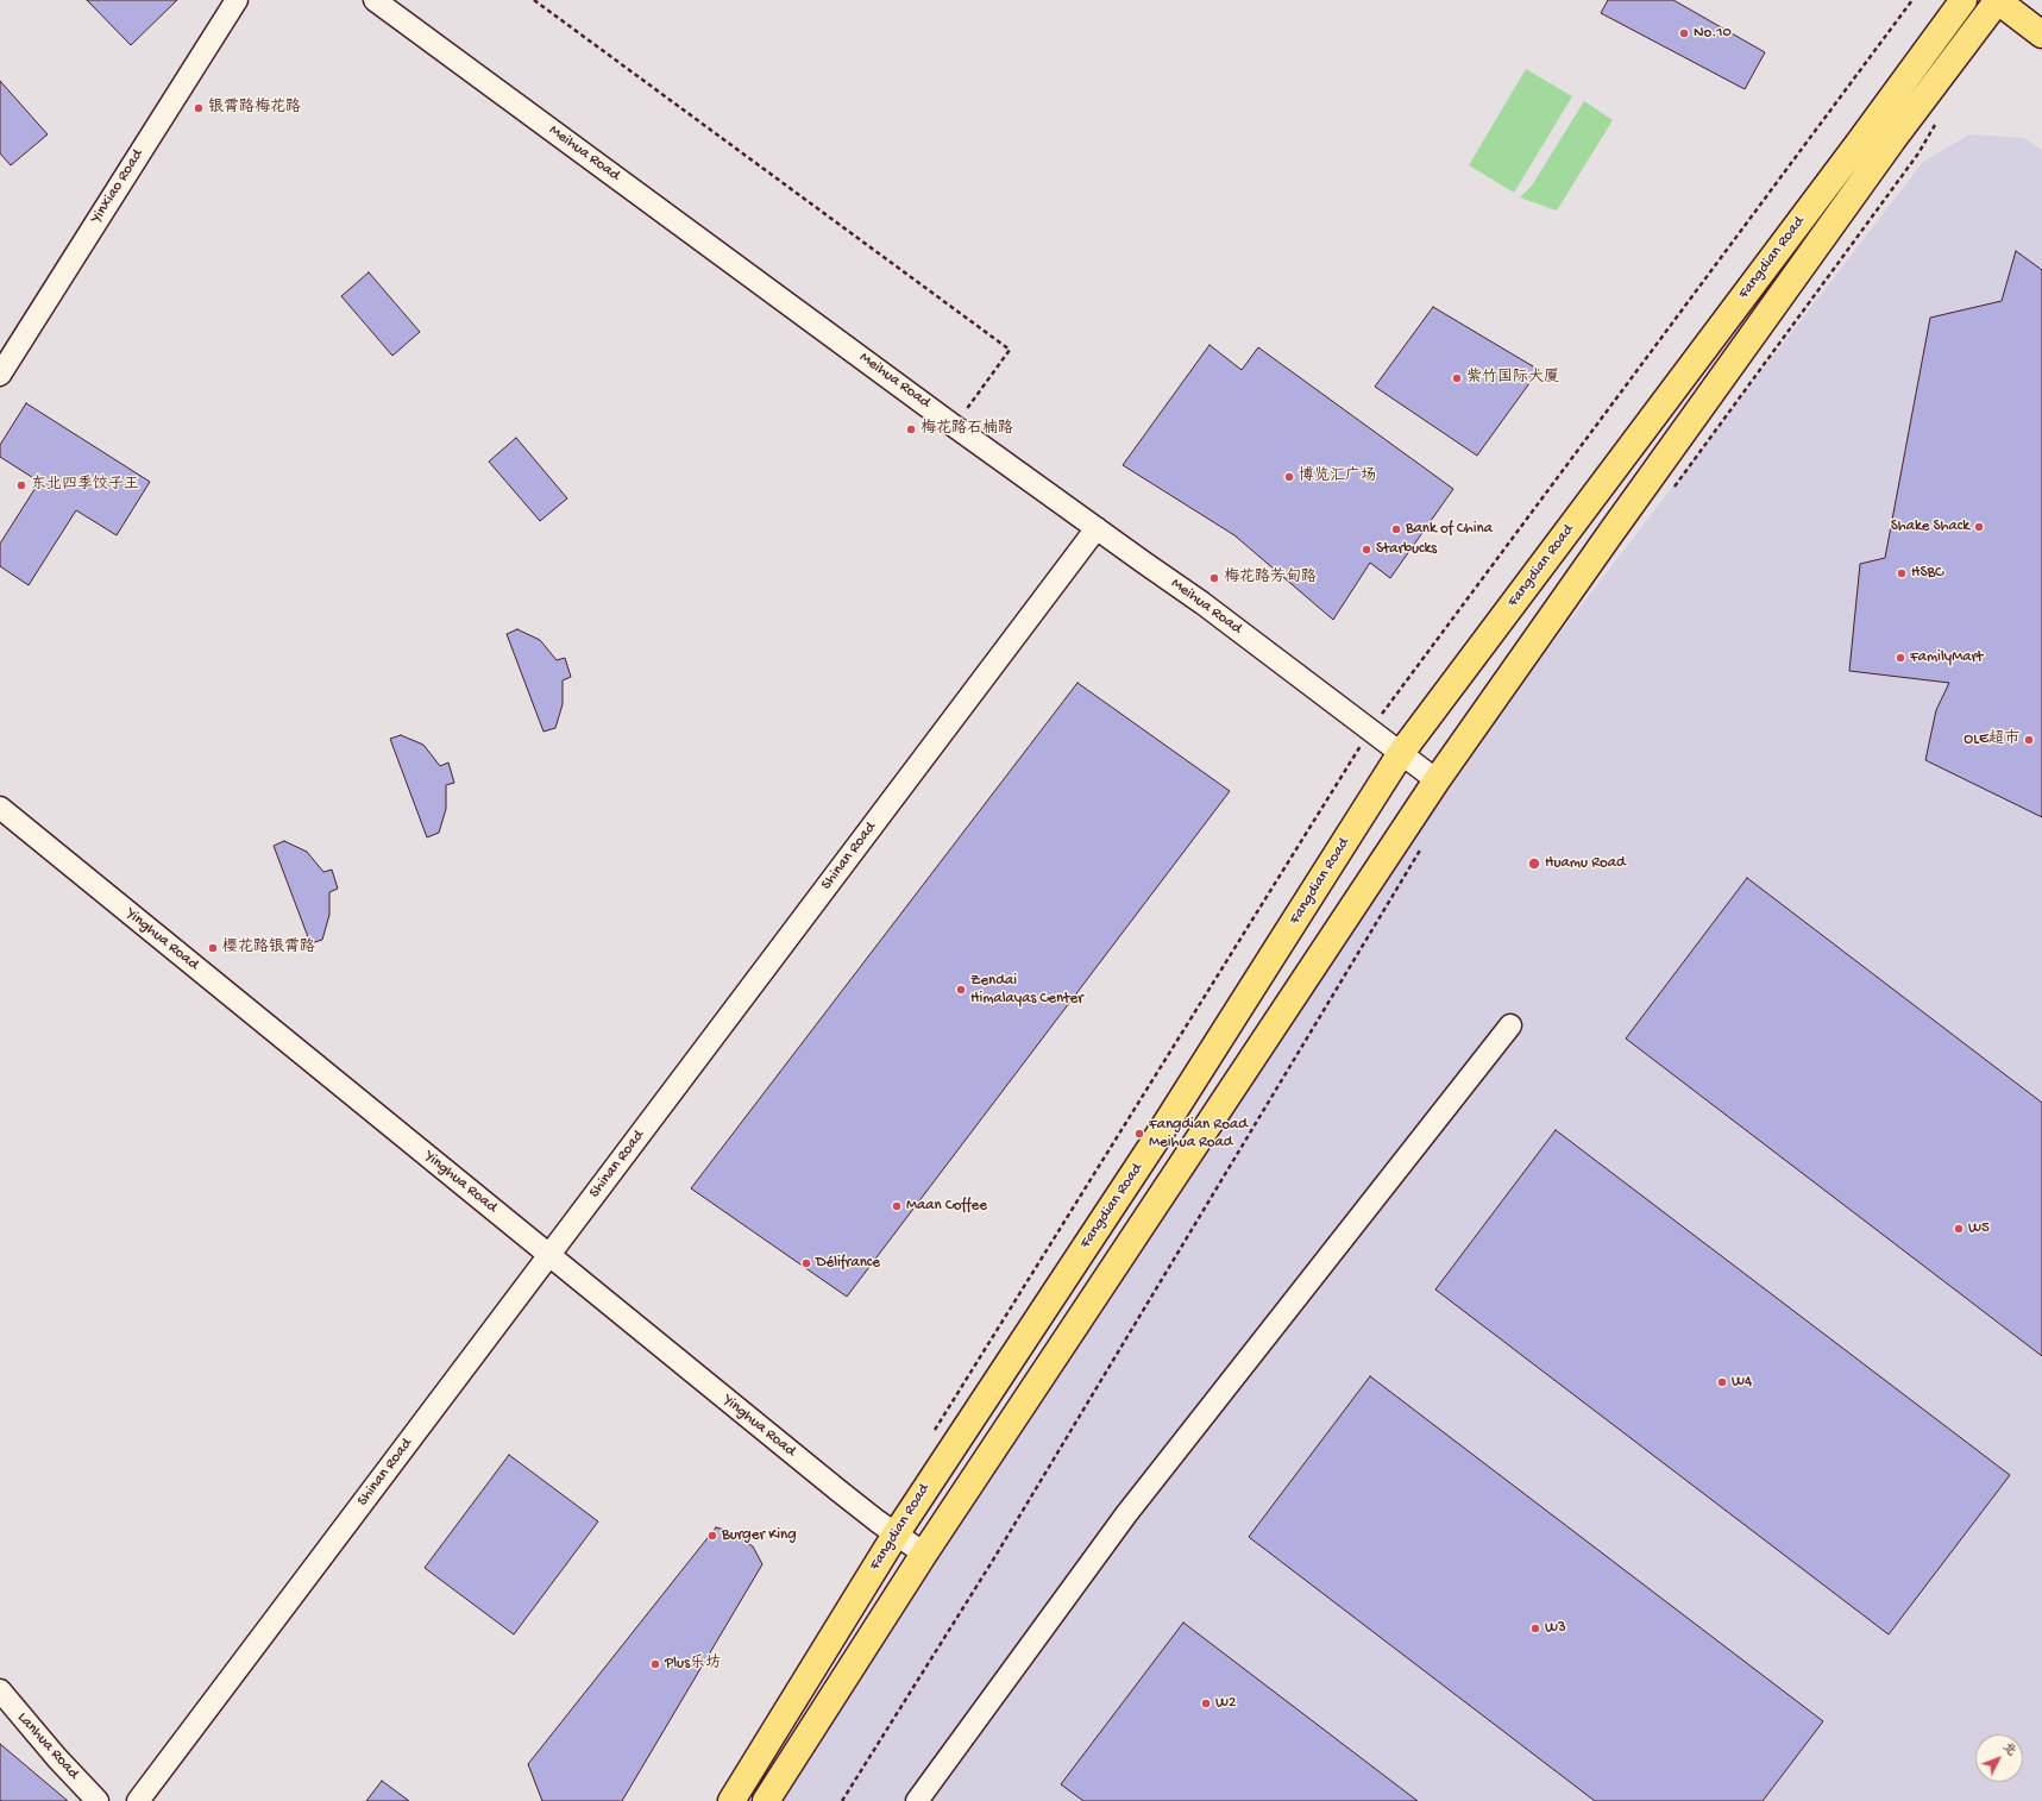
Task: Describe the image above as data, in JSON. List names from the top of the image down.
{
  "streets": {
    "main road": ["Fangdian Road"],
    "street": [
      "Meihua Road",
      "Yinxiao Road",
      "Shinan Road",
      "Yinghua Road",
      "Lanhua Road"
    ]
  },
  "crossings": [
    ["Meihua Road", "Fangdian Road"],
    ["Meihua Road", "Shinan Road"],
    ["Fangdian Road", "Yinghua Road"],
    ["Shinan Road", "Yinghua Road"]
  ],
  "places": [
    "No.10",
    "银霄路梅花路",
    "紫竹国际大厦",
    "梅花路石楠路",
    "博览汇广场",
    "东北四季饺子王",
    "Shake Shack",
    "Bank of China",
    "Starbucks",
    "HSBC",
    "梅花路芳甸路",
    "FamilyMart",
    "OLE超市",
    "Huamu Road",
    "樱花路银霄路",
    "Zendai Himalayas Center",
    "Fangdian Road Meihua Road",
    "Maan Coffee",
    "W5",
    "Délifrance",
    "W4",
    "Burger King",
    "W3",
    "Plus乐坊",
    "W2"
  ],
  "north": "top right"
}
